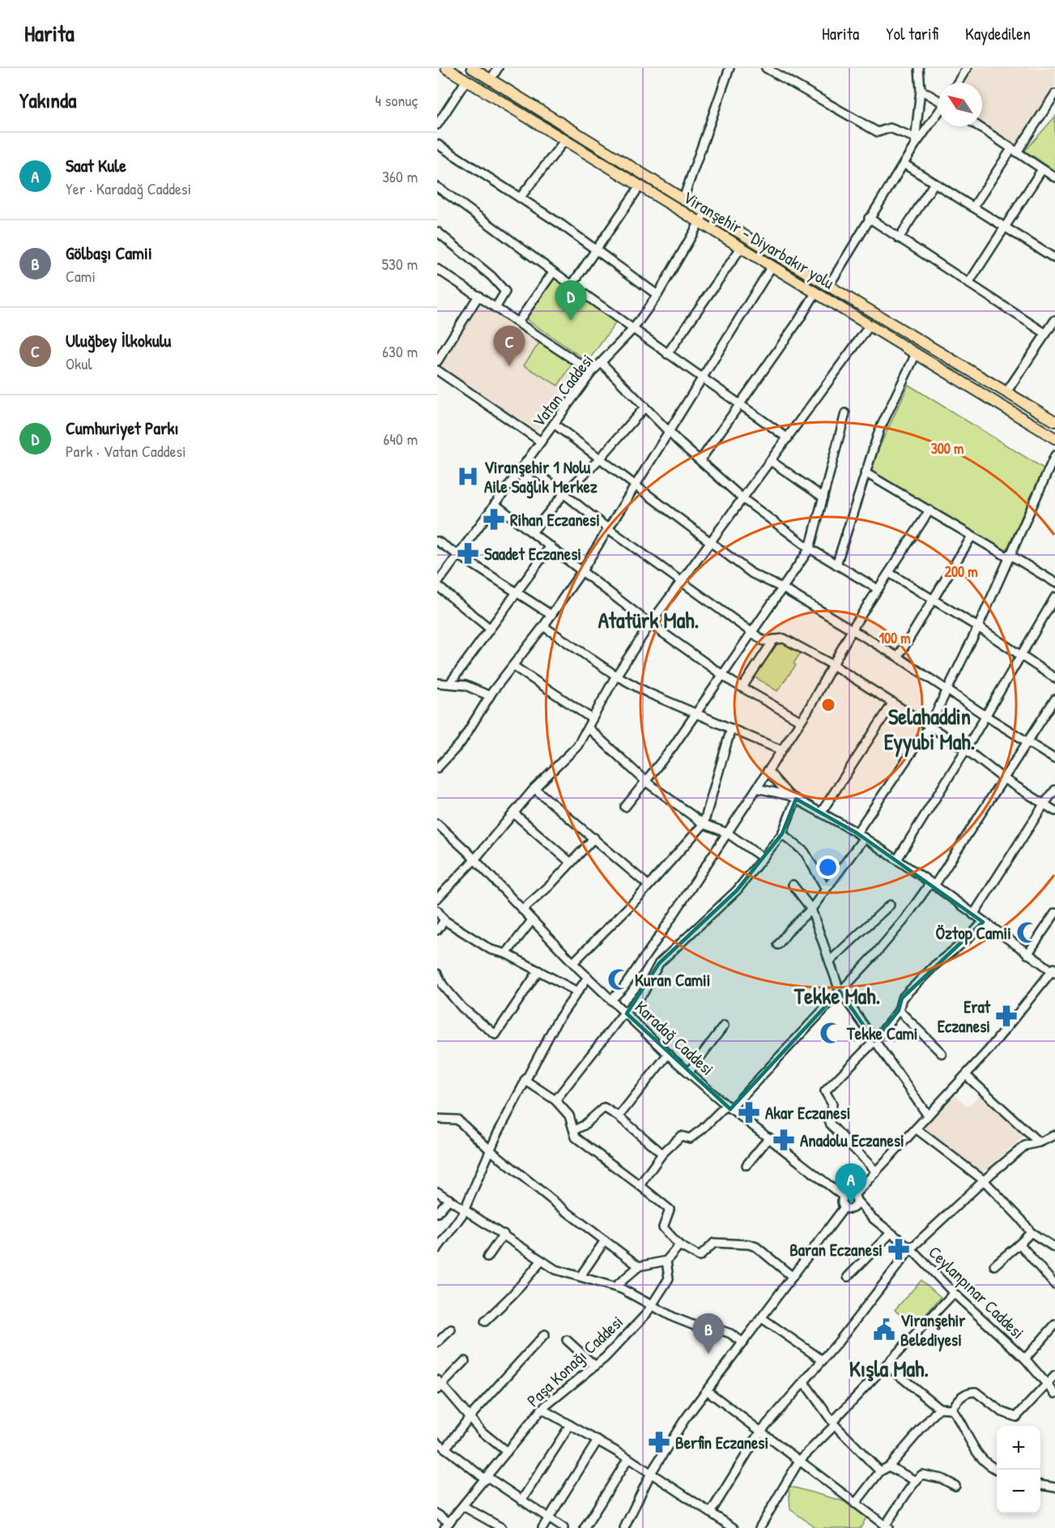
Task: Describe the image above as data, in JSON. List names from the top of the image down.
{
  "streets": {
    "main road": ["Viranşehir - Diyarbakır yolu"],
    "street": [
      "Vatan Caddesi",
      "Karadağ Caddesi",
      "Ceylanpınar Caddesi",
      "Paşa Konağı Caddesi"
    ]
  },
  "crossings": [
    ["Viranşehir - Diyarbakır yolu", "Vatan Caddesi"]
  ],
  "districts": [
    "Atatürk Mah.",
    "Selahaddin Eyyubi Mah.",
    "Tekke Mah.",
    "Kışla Mah."
  ],
  "places": {
    "hospital": ["Viranşehir 1 Nolu Aile Sağlık Merkez"],
    "pharmacy": [
      "Rihan Eczanesi",
      "Saadet Eczanesi",
      "Erat Eczanesi",
      "Akar Eczanesi",
      "Anadolu Eczanesi",
      "Baran Eczanesi",
      "Berfin Eczanesi"
    ],
    "mosque": ["Öztop Camii", "Kuran Camii", "Tekke Cami"],
    "public building": ["Viranşehir Belediyesi"]
  },
  "north": "top left",
  "page": {
    "header": "Harita",
    "nav": ["Harita", "Yol tarifi", "Kaydedilen"],
    "heading": ["Yakında", "4 sonuç"],
    "list": [
      {
        "mark": "A",
        "name": "Saat Kule",
        "note": "Yer · Karadağ Caddesi",
        "value": "360 m"
      },
      {
        "mark": "B",
        "name": "Gölbaşı Camii",
        "note": "Cami",
        "value": "530 m"
      },
      {
        "mark": "C",
        "name": "Uluğbey İlkokulu",
        "note": "Okul",
        "value": "630 m"
      },
      {
        "mark": "D",
        "name": "Cumhuriyet Parkı",
        "note": "Park · Vatan Caddesi",
        "value": "640 m"
      }
    ],
    "pins": [
      "D",
      "C",
      "A",
      "B"
    ],
    "map_buttons": ["+", "−"]
  },
  "rings": ["300 m", "200 m", "100 m"]
}
